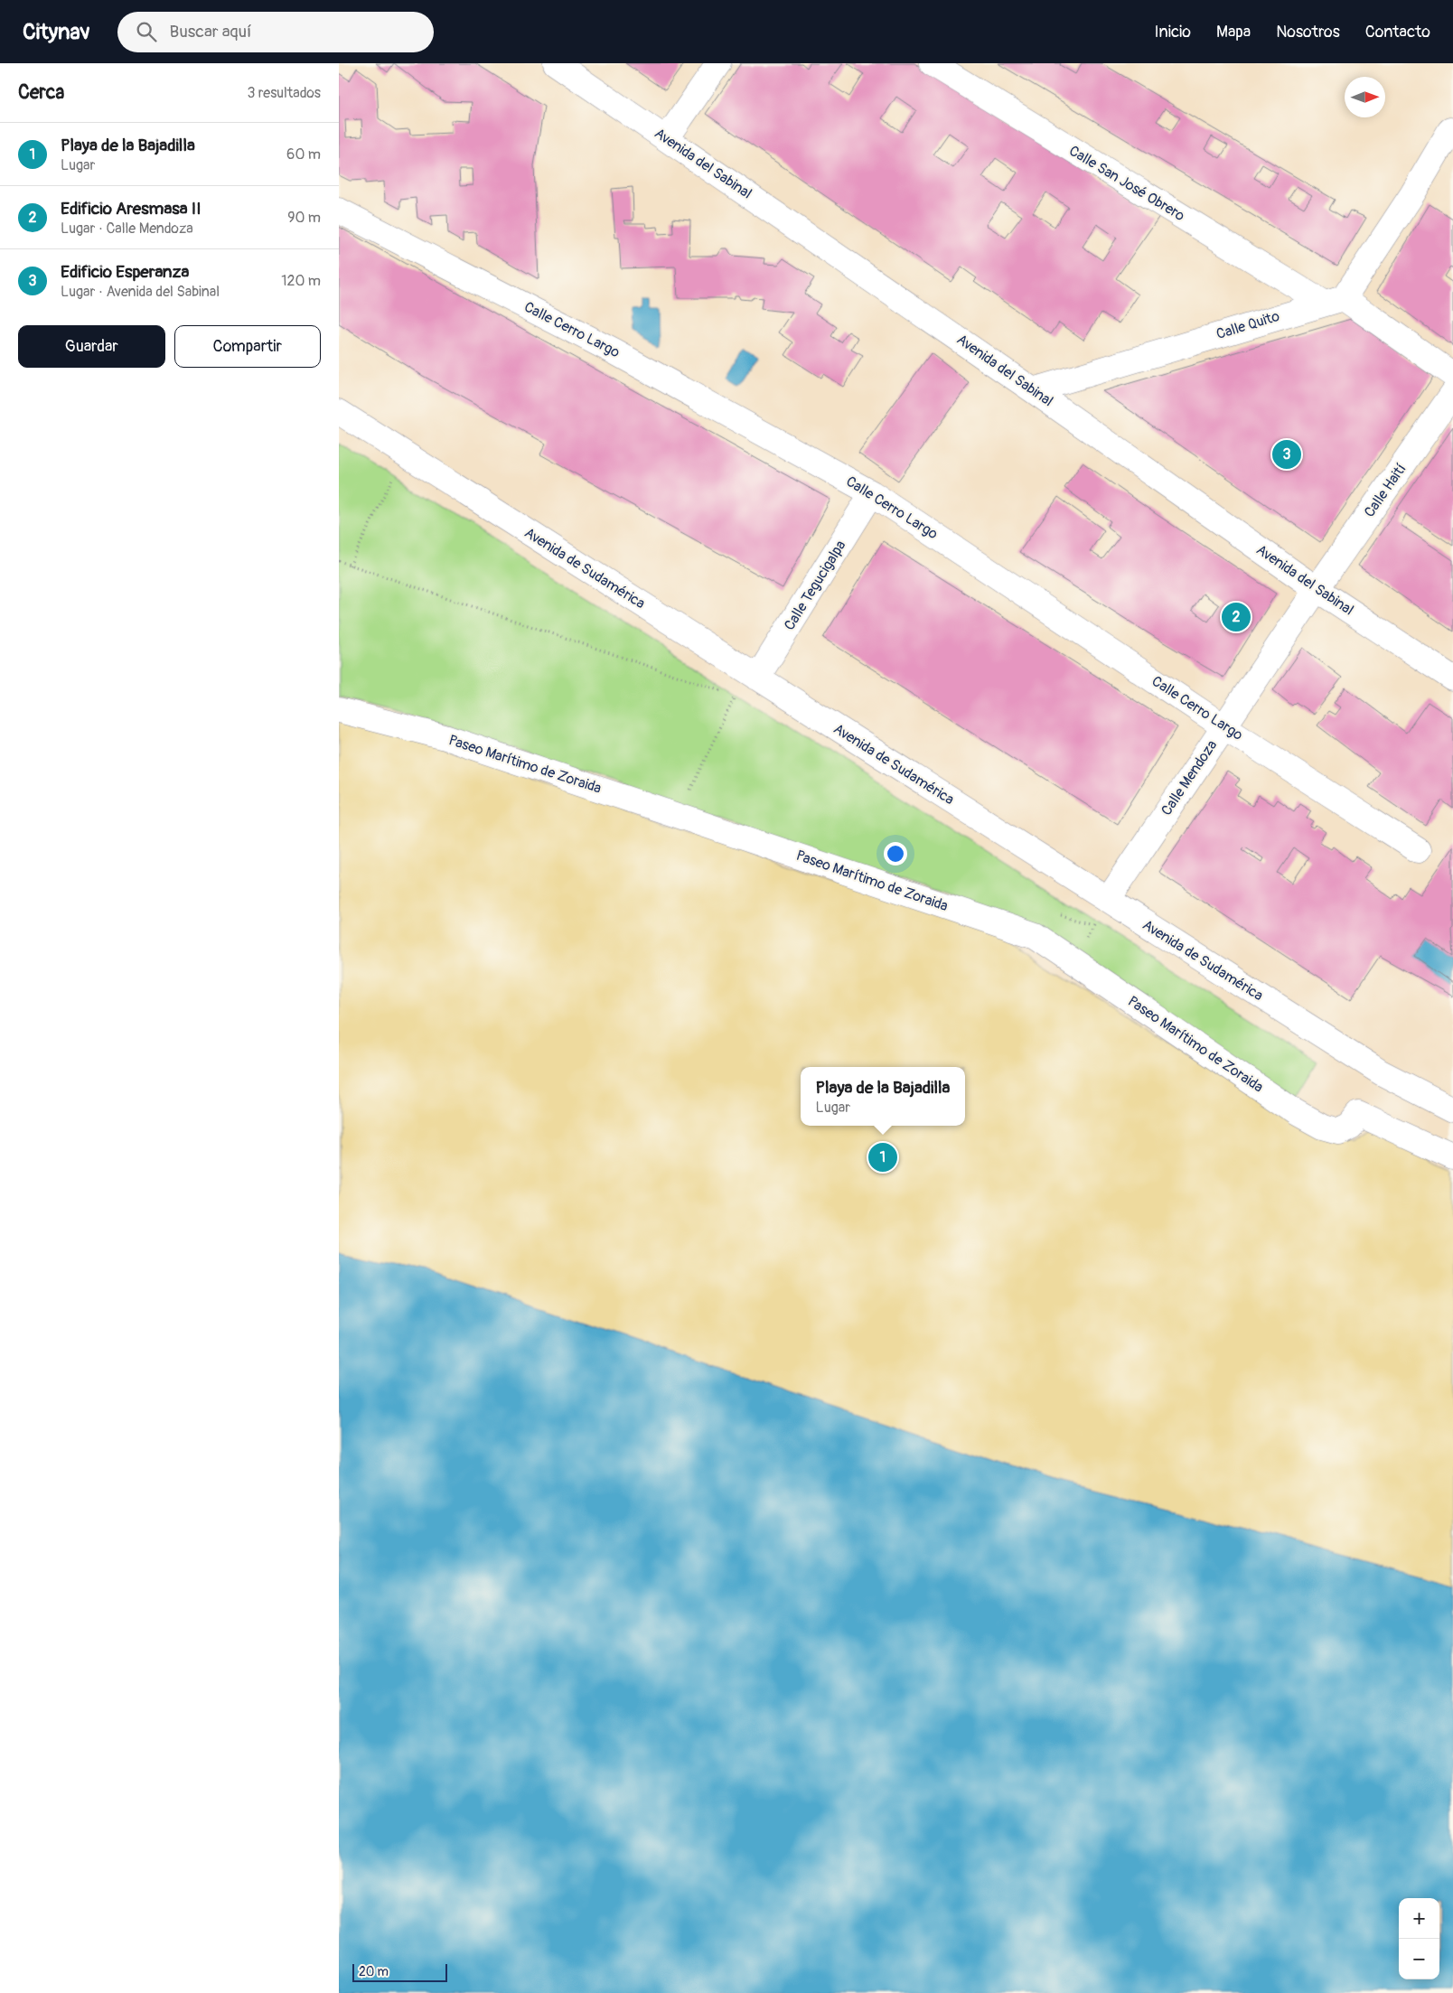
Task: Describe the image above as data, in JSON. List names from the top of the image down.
{
  "streets": {
    "street": [
      "Avenida del Sabinal",
      "Calle San José Obrero",
      "Calle Quito",
      "Calle Cerro Largo",
      "Calle Haití",
      "Avenida de Sudamérica",
      "Calle Tegucigalpa",
      "Paseo Marítimo de Zoraida",
      "Calle Mendoza"
    ]
  },
  "crossings": [
    ["Avenida del Sabinal", "Calle Quito"],
    ["Avenida del Sabinal", "Calle Haití"],
    ["Avenida del Sabinal", "Calle Mendoza"],
    ["Calle San José Obrero", "Calle Quito"],
    ["Calle Cerro Largo", "Calle Tegucigalpa"],
    ["Calle Cerro Largo", "Calle Mendoza"],
    ["Calle Haití", "Calle Mendoza"],
    ["Avenida de Sudamérica", "Calle Tegucigalpa"],
    ["Avenida de Sudamérica", "Calle Mendoza"]
  ],
  "scale_bar": "20 m",
  "north": "right",
  "page": {
    "header": "Citynav",
    "search": "Buscar aquí",
    "nav": [
      "Inicio",
      "Mapa",
      "Nosotros",
      "Contacto"
    ],
    "heading": ["Cerca", "3 resultados"],
    "list": [
      {
        "mark": "1",
        "name": "Playa de la Bajadilla",
        "note": "Lugar",
        "value": "60 m"
      },
      {
        "mark": "2",
        "name": "Edificio Aresmasa II",
        "note": "Lugar · Calle Mendoza",
        "value": "90 m"
      },
      {
        "mark": "3",
        "name": "Edificio Esperanza",
        "note": "Lugar · Avenida del Sabinal",
        "value": "120 m"
      }
    ],
    "buttons": ["Guardar", "Compartir"],
    "pins": ["3", "2", "1"],
    "popup": ["Playa de la Bajadilla", "Lugar"],
    "map_buttons": ["+", "−"],
    "scale": "20 m"
  }
}
